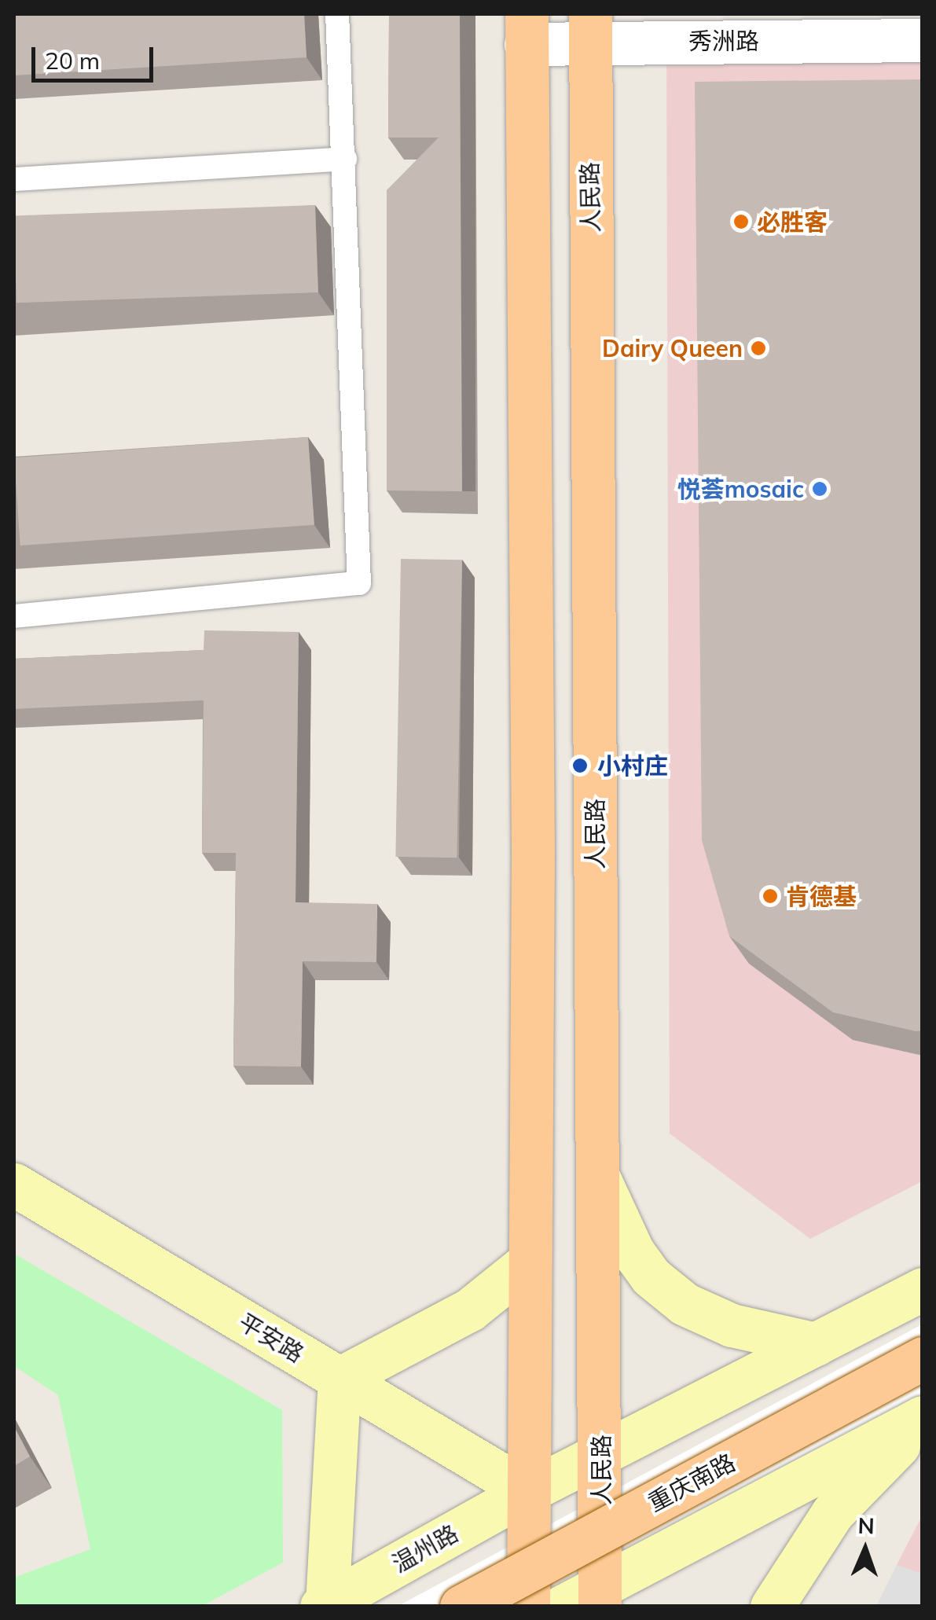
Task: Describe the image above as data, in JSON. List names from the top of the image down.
{
  "streets": {
    "main road": [
      "人民路",
      "平安路",
      "重庆南路",
      "温州路"
    ],
    "street": ["秀洲路"]
  },
  "crossings": [
    ["秀洲路", "人民路"],
    ["人民路", "重庆南路"],
    ["平安路", "温州路"]
  ],
  "places": [
    "必胜客",
    "Dairy Queen",
    "悦荟mosaic",
    "小村庄",
    "肯德基"
  ],
  "scale_bar": "20 m",
  "north": "top"
}
